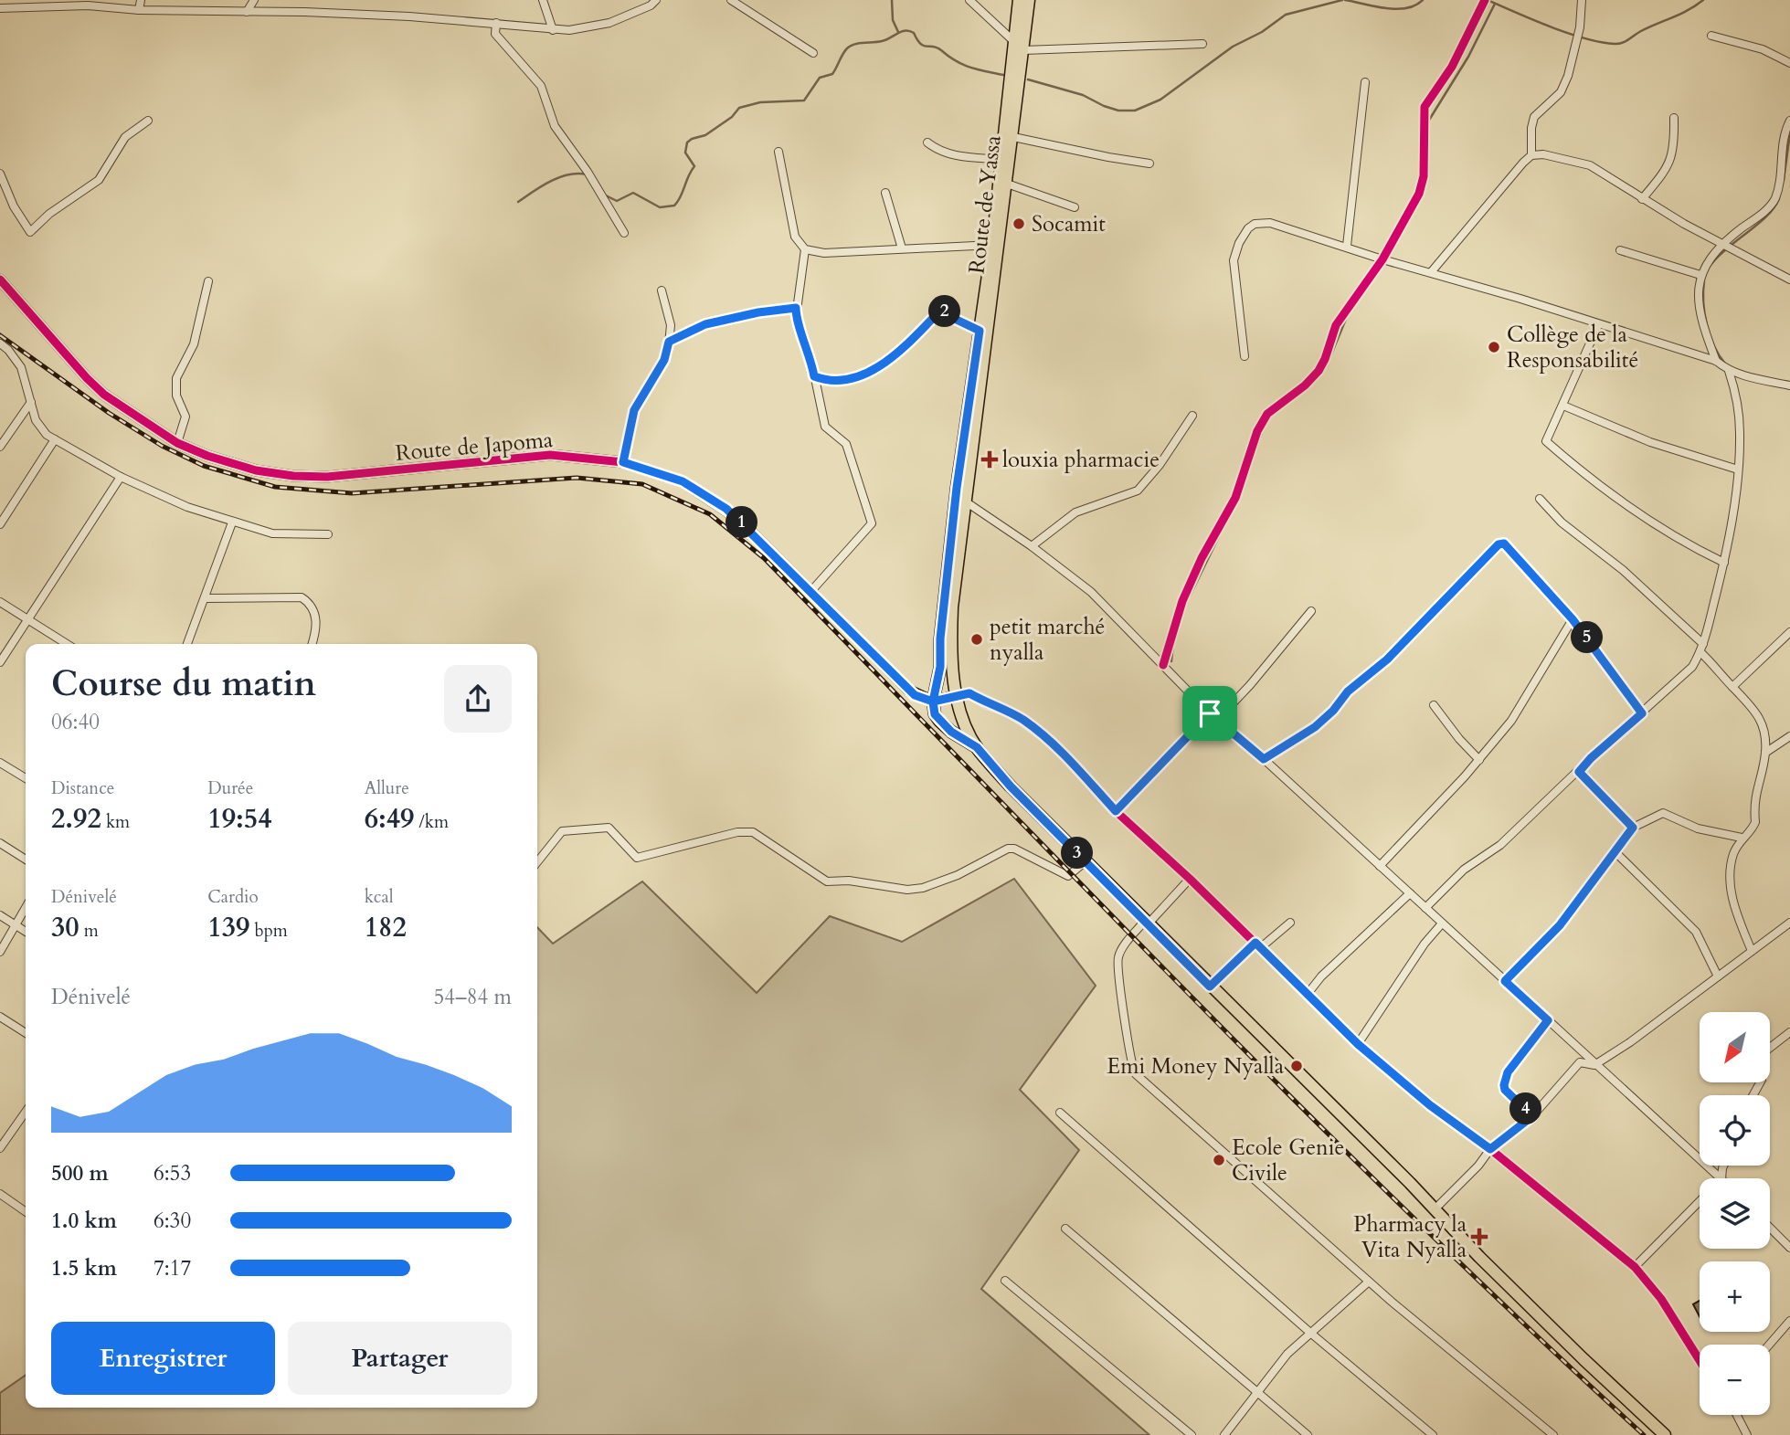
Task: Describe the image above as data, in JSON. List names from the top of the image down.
{
  "streets": {
    "main road": ["Route de Yassa"],
    "street": ["Route de Japoma"]
  },
  "places": {
    "other": [
      "Socamit",
      "Collège de la Responsabilité",
      "petit marché nyalla",
      "Emi Money Nyalla",
      "Ecole Genie Civile"
    ],
    "health": ["louxia pharmacie", "Pharmacy la Vita Nyalla"]
  },
  "north": "bottom left",
  "page": {
    "pins": [
      "2",
      "1",
      "5",
      "3",
      "4"
    ],
    "heading": ["Course du matin", "06:40"],
    "stats": [
      ["Distance", "2.92 km"],
      ["Durée", "19:54"],
      ["Allure", "6:49 /km"],
      ["Dénivelé", "30 m"],
      ["Cardio", "139 bpm"],
      ["kcal", "182"]
    ],
    "chart": ["Dénivelé", "54–84 m"],
    "map_buttons": ["+", "−"],
    "list": [
      {
        "name": "500 m",
        "note": "6:53"
      },
      {
        "name": "1.0 km",
        "note": "6:30"
      },
      {
        "name": "1.5 km",
        "note": "7:17"
      }
    ],
    "buttons": ["Enregistrer", "Partager"]
  }
}
